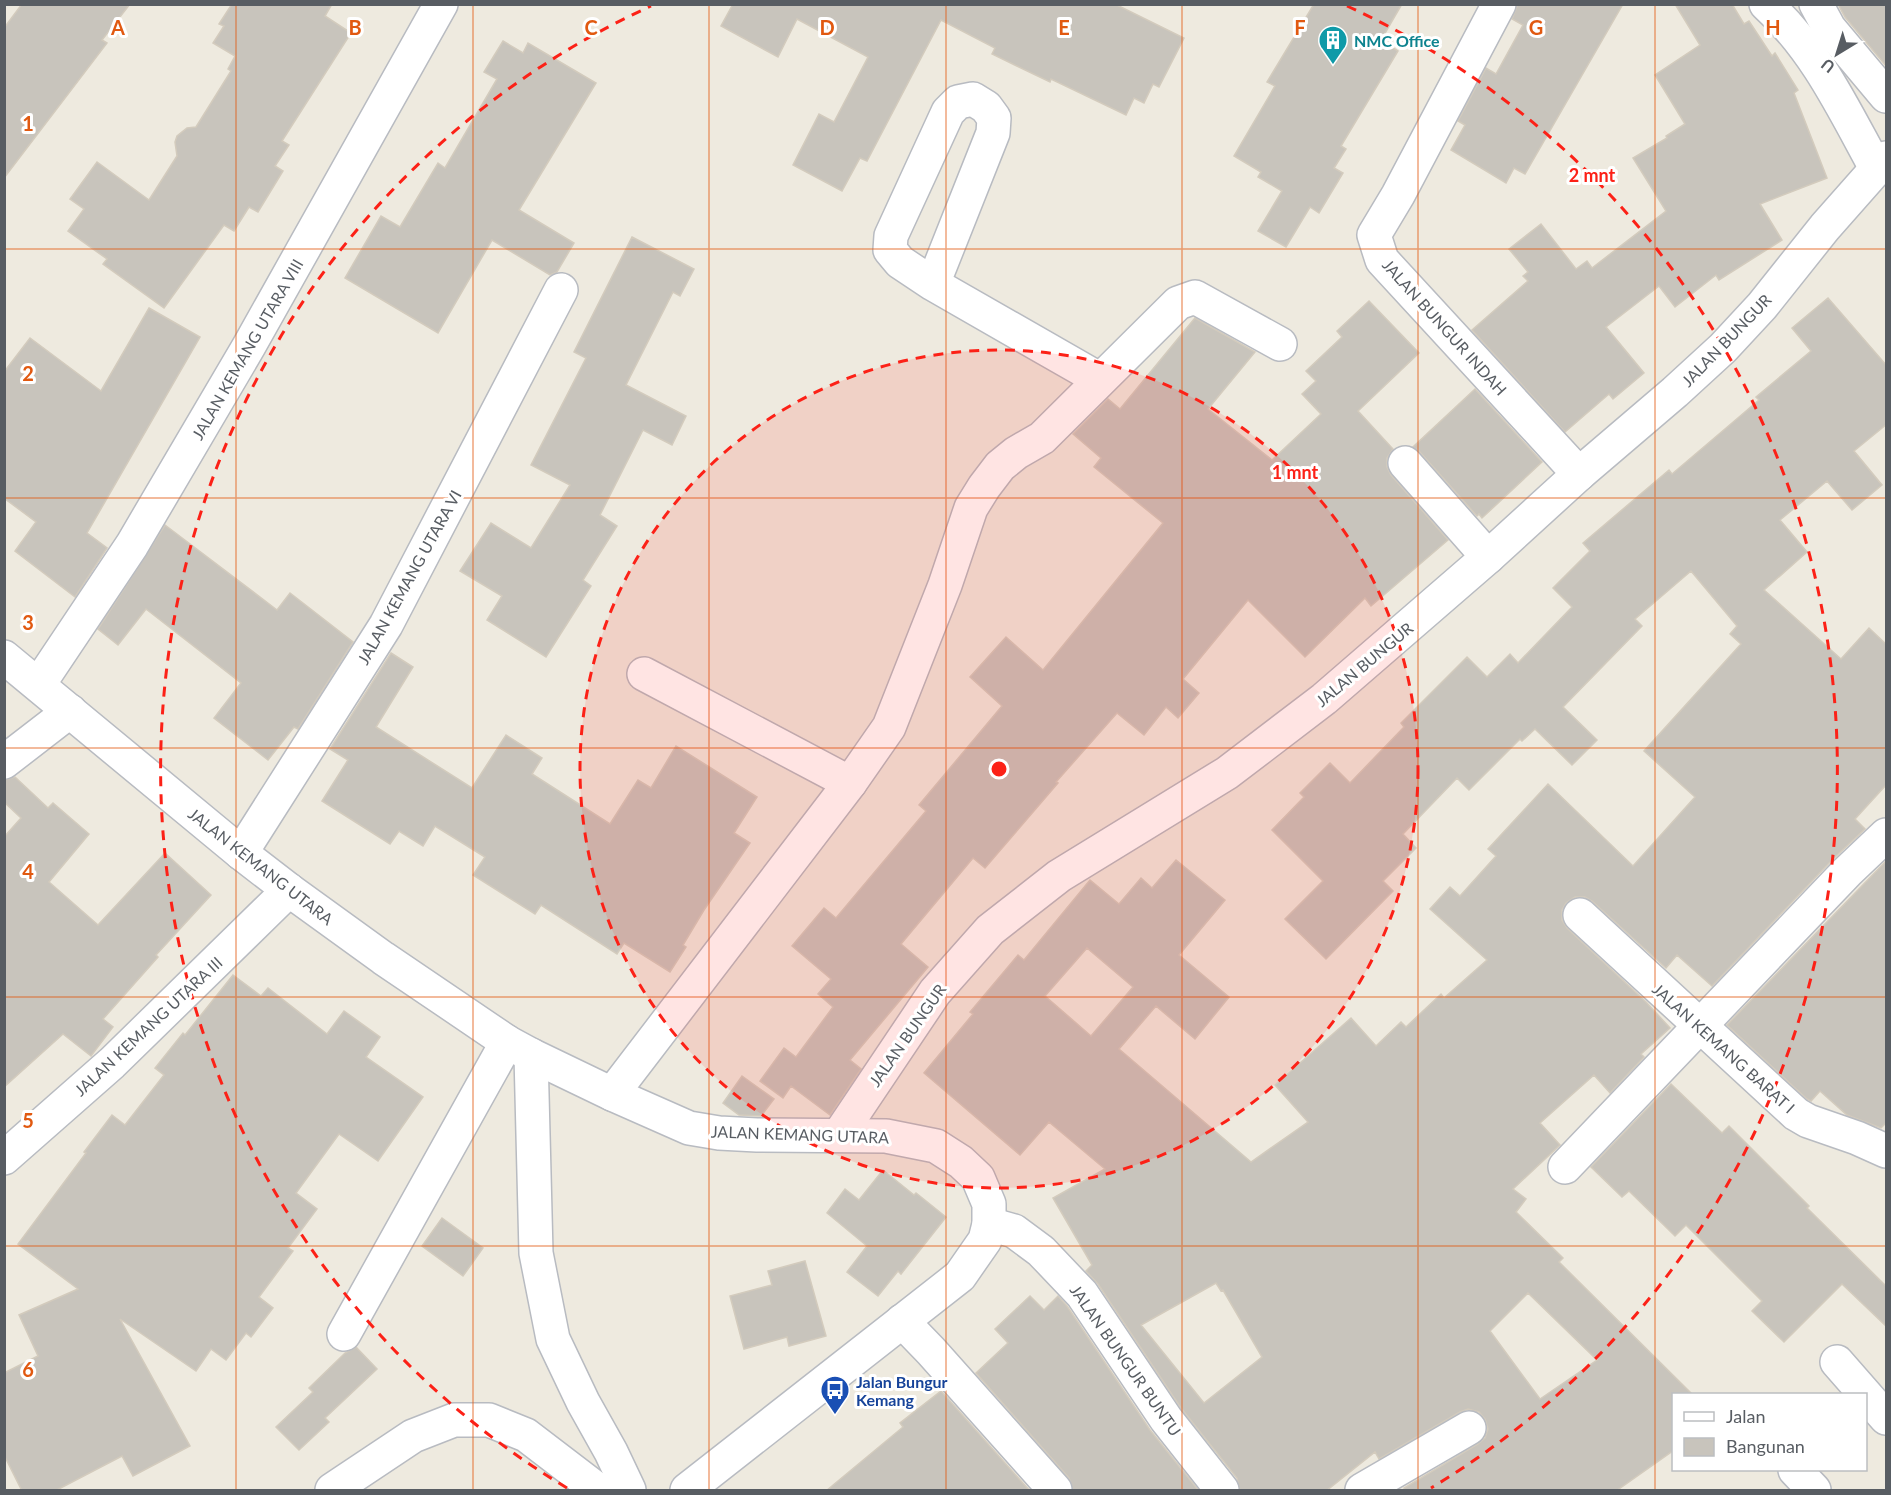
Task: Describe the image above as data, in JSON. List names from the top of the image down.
{
  "streets": {
    "street": [
      "JALAN BUNGUR INDAH",
      "JALAN BUNGUR",
      "JALAN KEMANG UTARA VIII",
      "JALAN KEMANG UTARA VI",
      "JALAN KEMANG UTARA",
      "JALAN KEMANG UTARA III",
      "JALAN KEMANG BARAT I",
      "JALAN BUNGUR BUNTU"
    ]
  },
  "crossings": [
    ["JALAN BUNGUR INDAH", "JALAN BUNGUR"],
    ["JALAN BUNGUR", "JALAN KEMANG UTARA"],
    ["JALAN KEMANG UTARA VIII", "JALAN KEMANG UTARA"],
    ["JALAN KEMANG UTARA VI", "JALAN KEMANG UTARA"],
    ["JALAN KEMANG UTARA", "JALAN KEMANG UTARA III"],
    ["JALAN KEMANG UTARA", "JALAN BUNGUR BUNTU"]
  ],
  "places": {
    "building": ["NMC Office"],
    "bus stop": ["Jalan Bungur Kemang"]
  },
  "legend": ["Jalan", "Bangunan"],
  "north": "bottom left",
  "grid": {
    "columns": [
      "A",
      "B",
      "C",
      "D",
      "E",
      "F",
      "G",
      "H"
    ],
    "rows": [
      "1",
      "2",
      "3",
      "4",
      "5",
      "6"
    ]
  },
  "rings": ["2 mnt", "1 mnt"]
}
